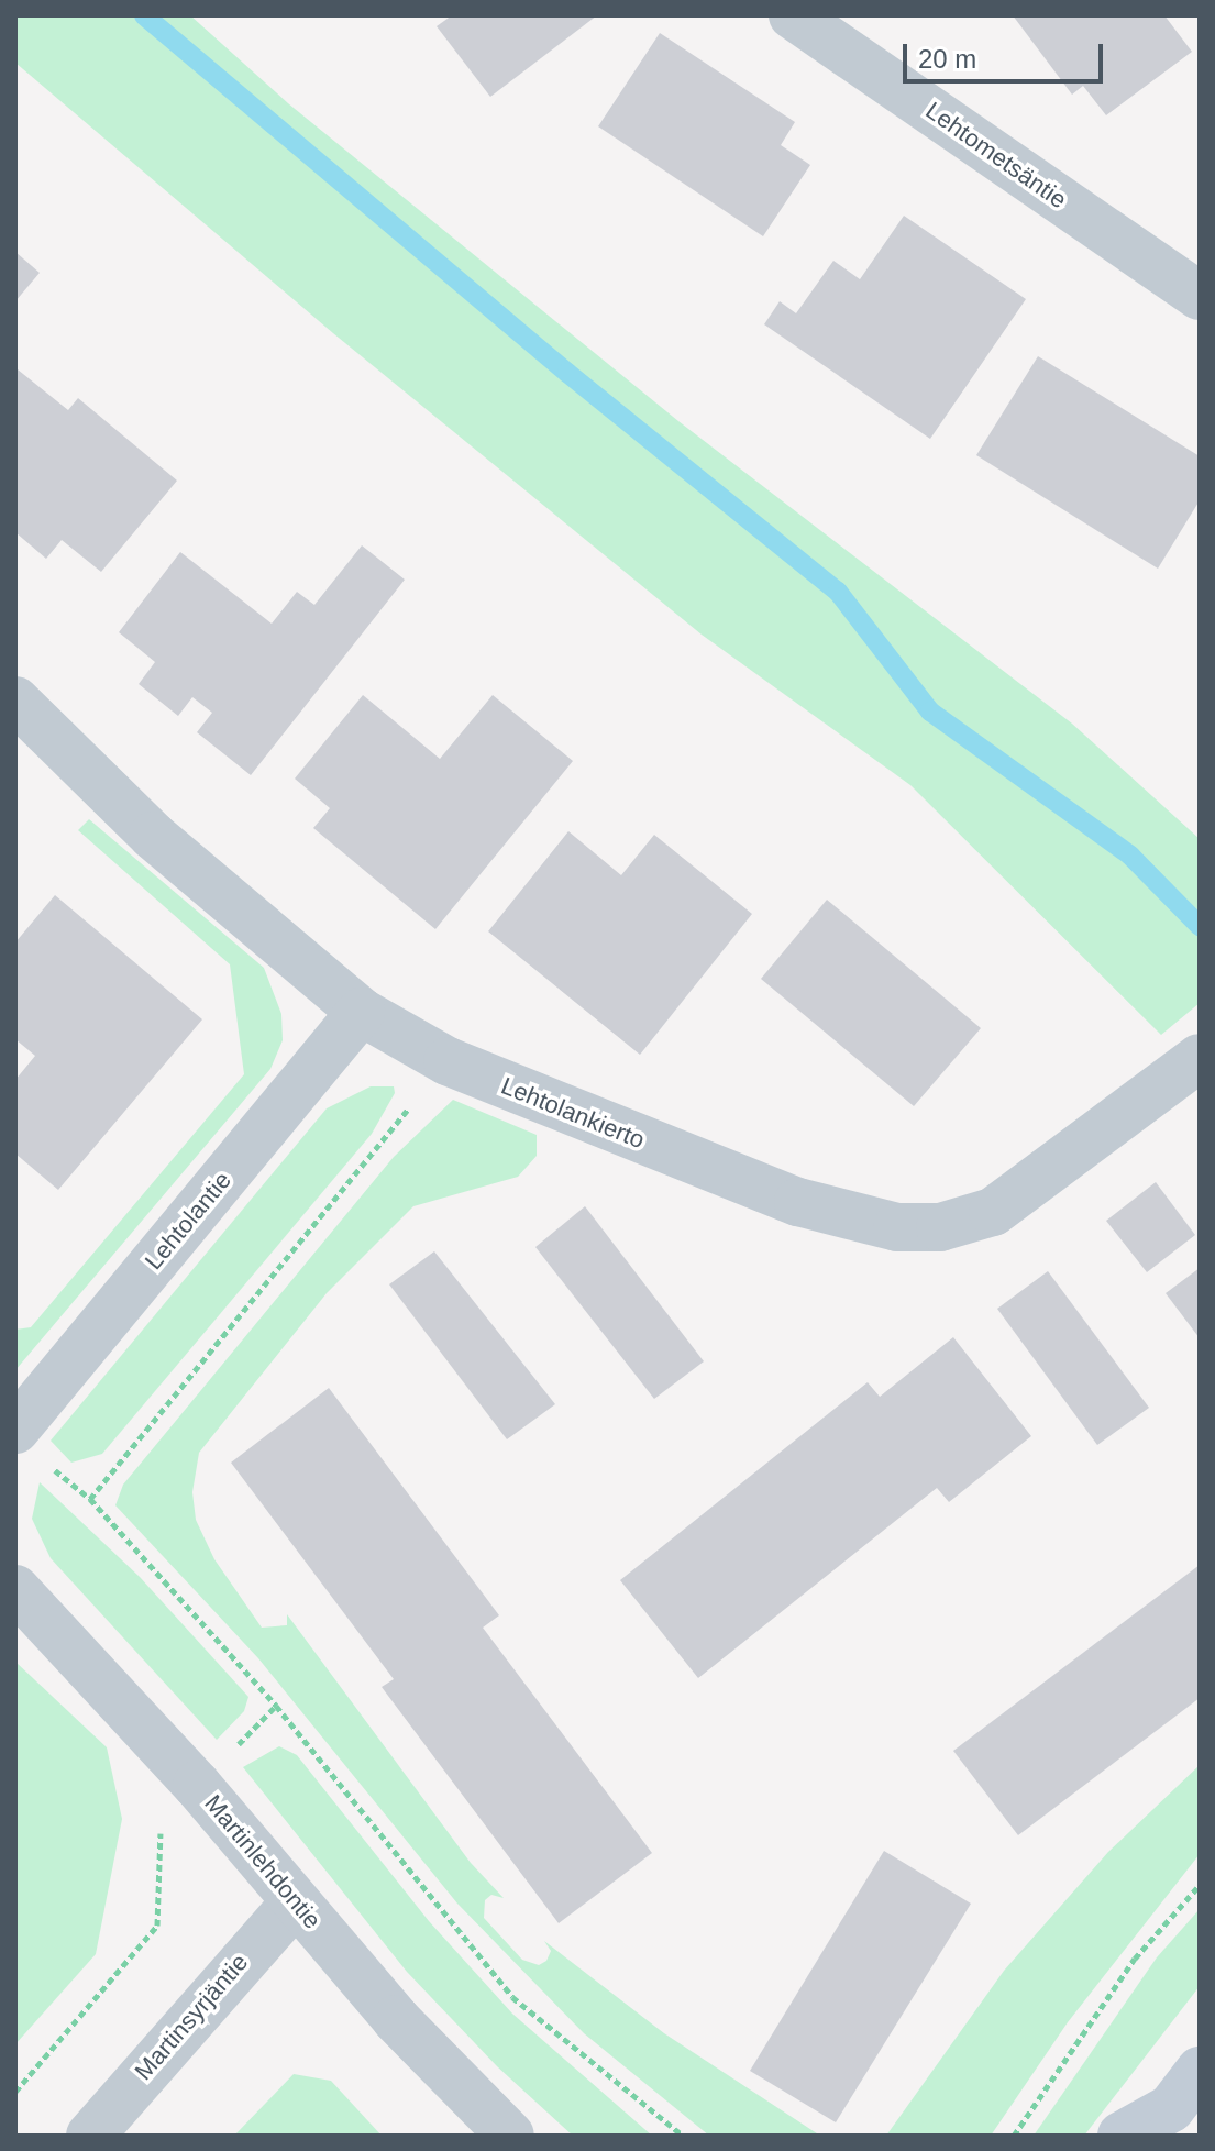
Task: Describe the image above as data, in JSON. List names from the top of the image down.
{
  "streets": {
    "street": [
      "Lehtometsäntie",
      "Lehtolankierto",
      "Lehtolantie",
      "Martinlehdontie",
      "Martinsyrjäntie"
    ]
  },
  "crossings": [
    ["Lehtolankierto", "Lehtolantie"],
    ["Martinlehdontie", "Martinsyrjäntie"]
  ],
  "scale_bar": "20 m"
}
